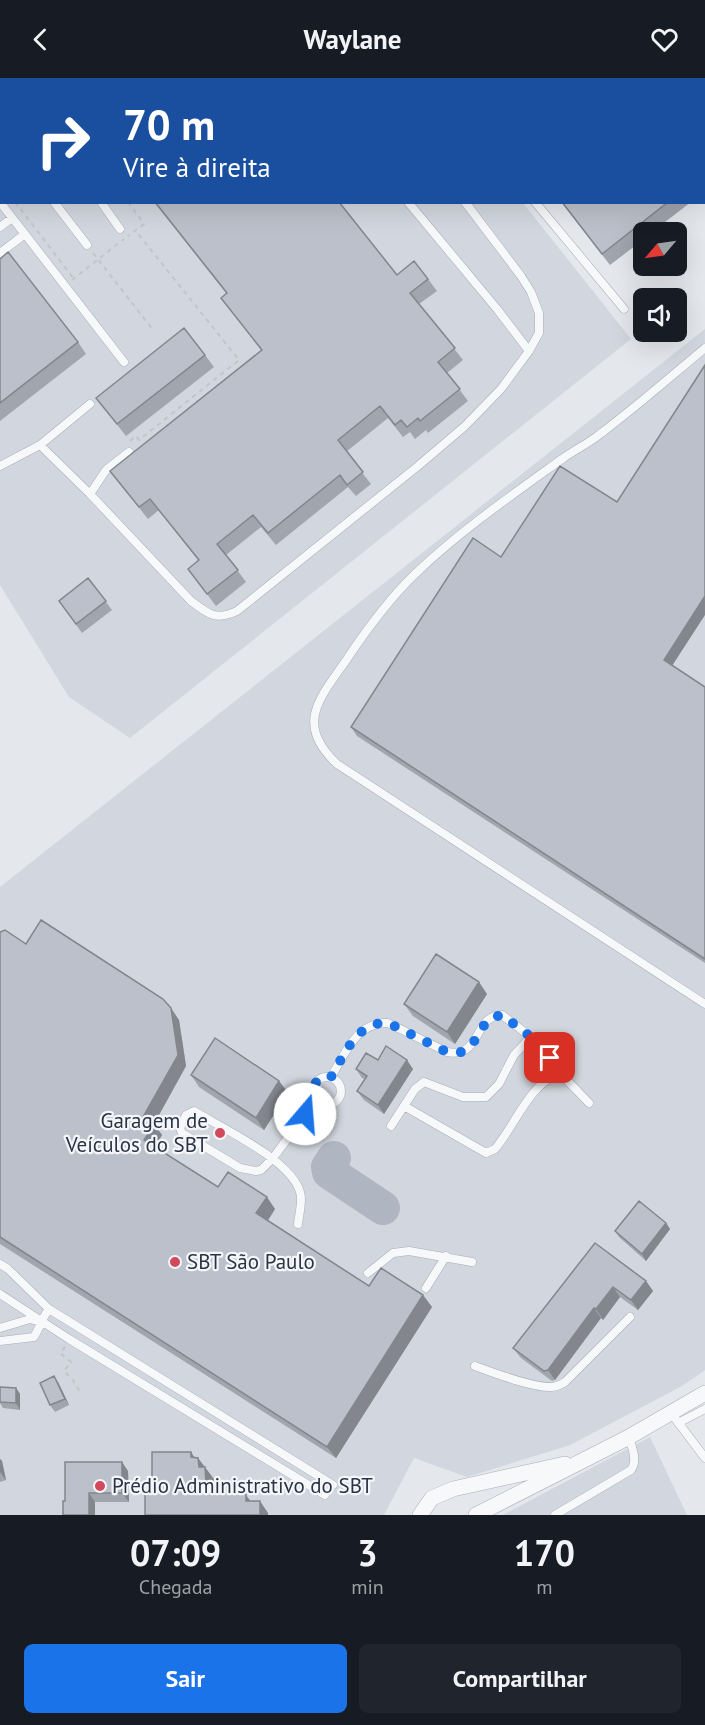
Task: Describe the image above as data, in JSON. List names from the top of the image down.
{
  "places": ["Garagem de Veículos do SBT", "SBT São Paulo", "Prédio Administrativo do SBT"],
  "north": "bottom left",
  "page": {
    "header": "Waylane",
    "turn": ["70 m", "Vire à direita"],
    "eta": [
      "07:09",
      "Chegada",
      "3",
      "min",
      "170",
      "m"
    ],
    "buttons": ["Sair", "Compartilhar"]
  }
}
